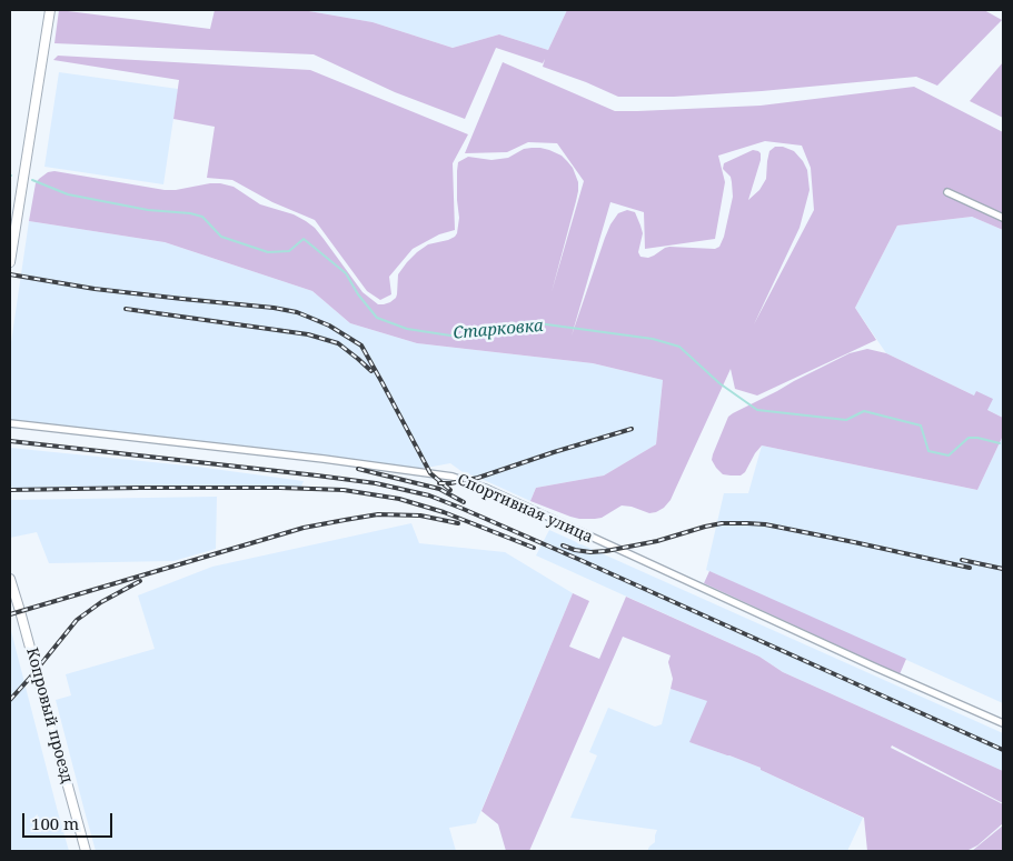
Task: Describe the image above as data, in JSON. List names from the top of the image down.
{
  "streets": {
    "main road": ["Копровый проезд"],
    "street": ["Спортивная улица"]
  },
  "water": ["Старковка"],
  "scale_bar": "100 m"
}
